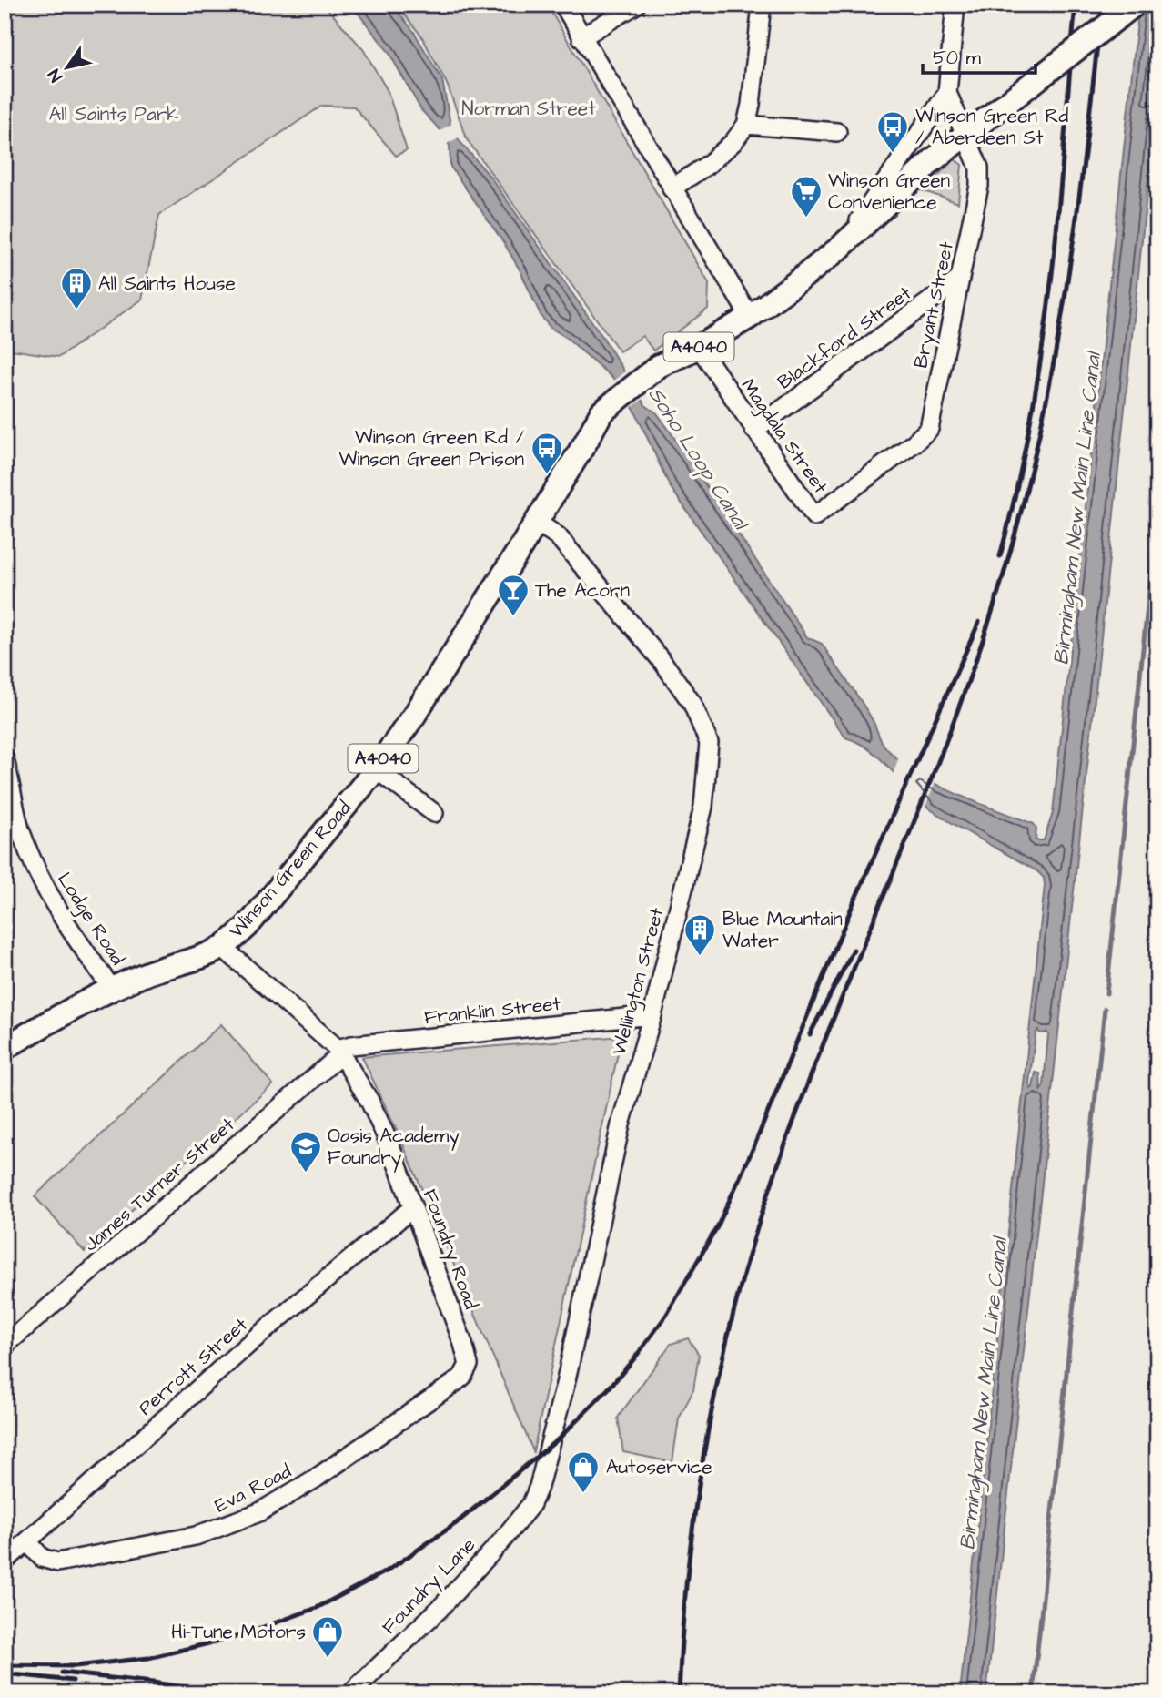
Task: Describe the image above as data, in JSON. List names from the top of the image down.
{
  "streets": {
    "main road": ["A4040", "Winson Green Road"],
    "street": [
      "Bryant Street",
      "Blackford Street",
      "Magdala Street",
      "Lodge Road",
      "Wellington Street",
      "Franklin Street",
      "James Turner Street",
      "Foundry Road",
      "Perrott Street",
      "Eva Road",
      "Foundry Lane"
    ]
  },
  "crossings": [
    ["Bryant Street", "Blackford Street"],
    ["Bryant Street", "A4040"],
    ["Bryant Street", "Magdala Street"],
    ["Blackford Street", "Magdala Street"],
    ["A4040", "Magdala Street"],
    ["A4040", "Winson Green Road"],
    ["A4040", "Lodge Road"],
    ["Magdala Street", "Winson Green Road"],
    ["Winson Green Road", "Lodge Road"],
    ["Winson Green Road", "Wellington Street"],
    ["Winson Green Road", "Foundry Road"],
    ["Wellington Street", "Franklin Street"],
    ["Wellington Street", "Foundry Lane"],
    ["Franklin Street", "James Turner Street"],
    ["Franklin Street", "Foundry Road"],
    ["James Turner Street", "Foundry Road"],
    ["Foundry Road", "Perrott Street"],
    ["Foundry Road", "Eva Road"],
    ["Perrott Street", "Eva Road"]
  ],
  "water": ["Soho Loop Canal", "Birmingham New Main Line Canal"],
  "parks": ["Norman Street", "All Saints Park"],
  "places": {
    "bus stop": ["Winson Green Rd / Aberdeen St", "Winson Green Rd / Winson Green Prison"],
    "supermarket": ["Winson Green Convenience"],
    "building": ["All Saints House", "Blue Mountain Water"],
    "bar": ["The Acorn"],
    "school or university": ["Oasis Academy Foundry"],
    "shop": ["Autoservice", "Hi-Tune Motors"]
  },
  "scale_bar": "50 m",
  "north": "bottom left"
}
